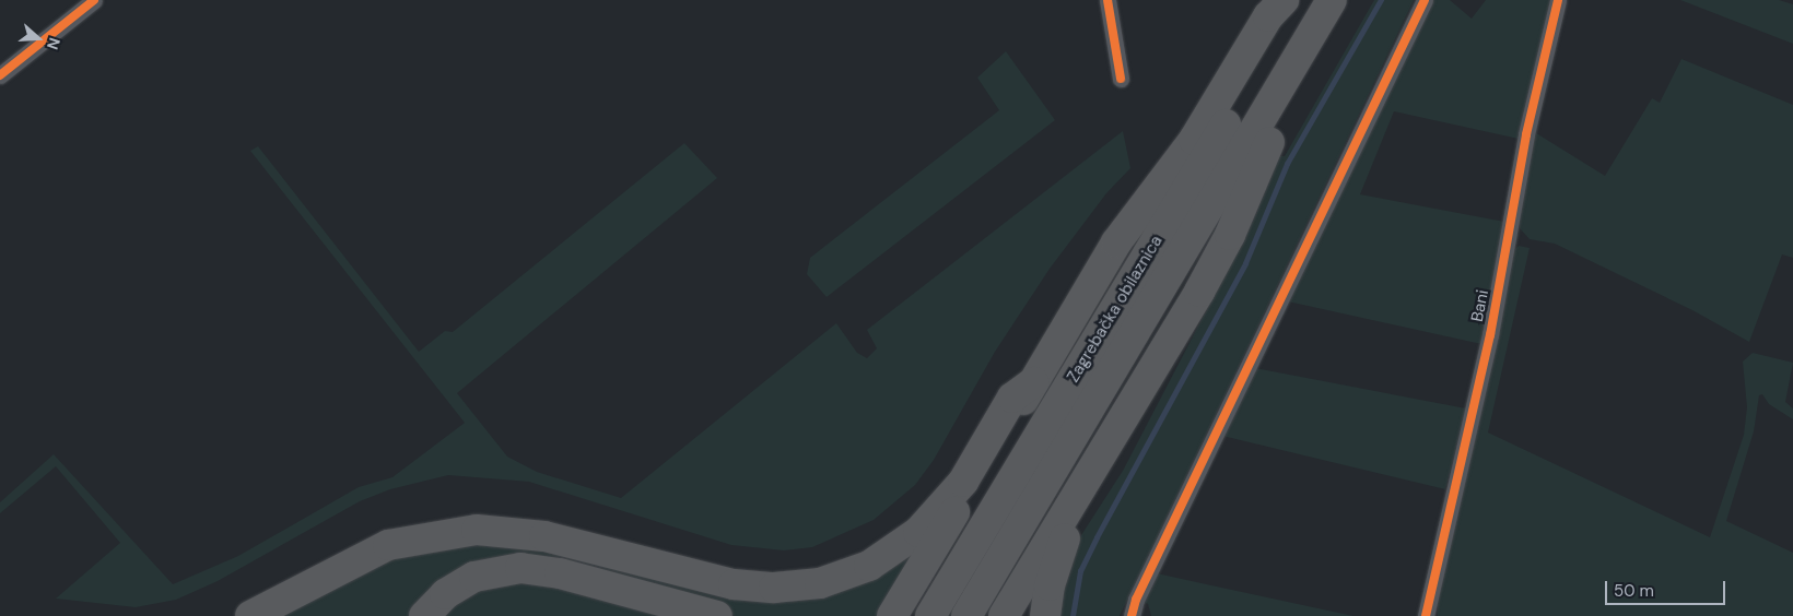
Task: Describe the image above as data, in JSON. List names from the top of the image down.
{
  "streets": {
    "highway": ["Zagrebačka obilaznica"],
    "street": ["Bani"]
  },
  "scale_bar": "50 m",
  "north": "right"
}
